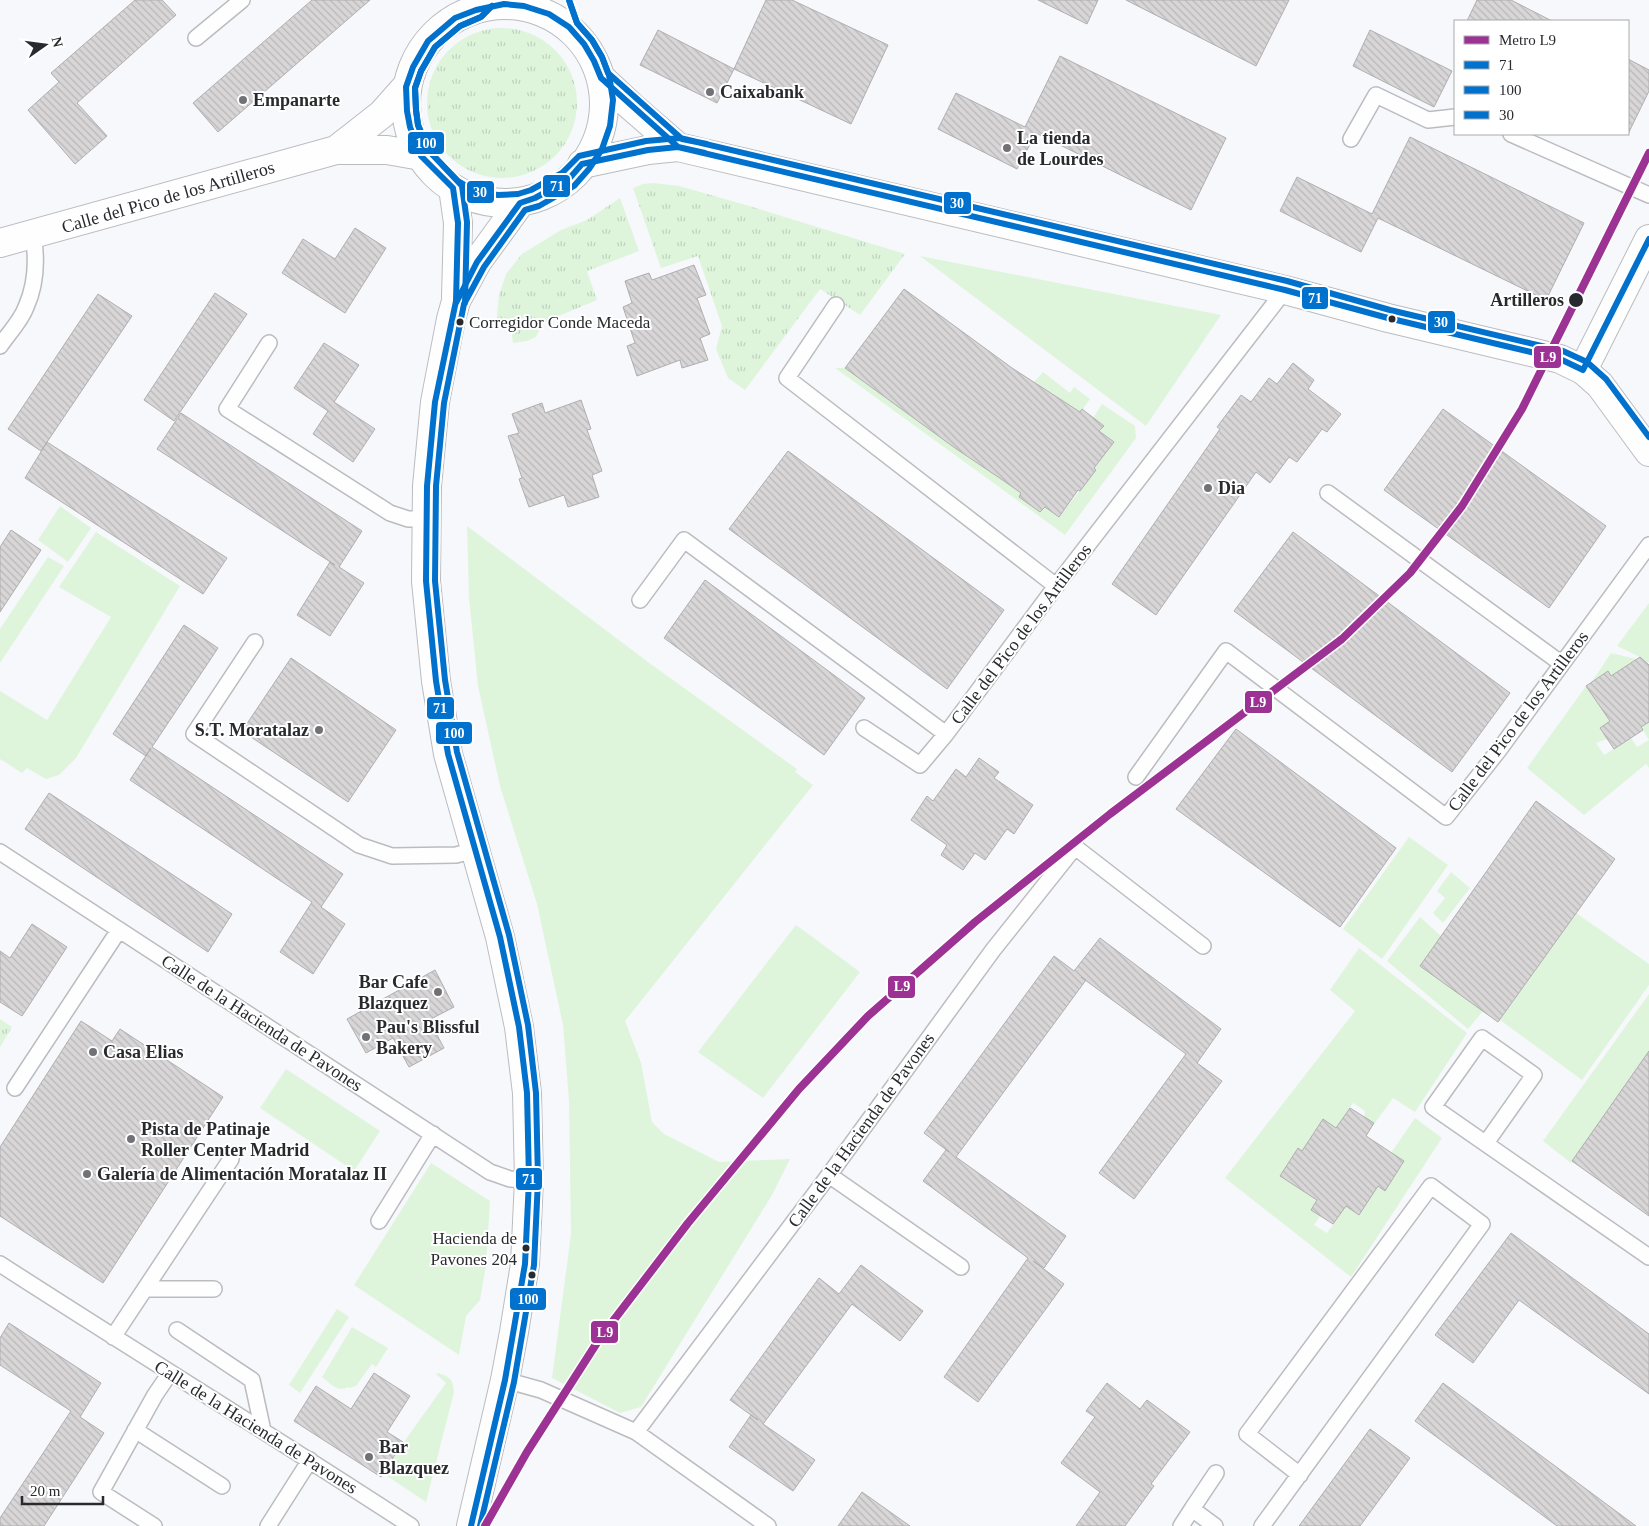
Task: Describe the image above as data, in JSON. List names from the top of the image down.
{
  "streets": {
    "street": ["Calle del Pico de los Artilleros"],
    "lane": ["Calle de la Hacienda de Pavones"]
  },
  "places": [
    "Caixabank",
    "Empanarte",
    "La tienda de Lourdes",
    "Artilleros",
    "Corregidor Conde Maceda",
    "Dia",
    "S.T. Moratalaz",
    "Bar Cafe Blazquez",
    "Pau's Blissful Bakery",
    "Casa Elias",
    "Pista de Patinaje Roller Center Madrid",
    "Galería de Alimentación Moratalaz II",
    "Hacienda de Pavones 204",
    "Bar Blazquez"
  ],
  "lines": [
    "transit line 100",
    "transit line 30",
    "transit line 71",
    "metro line L9"
  ],
  "legend": [
    "Metro L9",
    "71",
    "100",
    "30"
  ],
  "scale_bar": "20 m",
  "north": "right"
}
